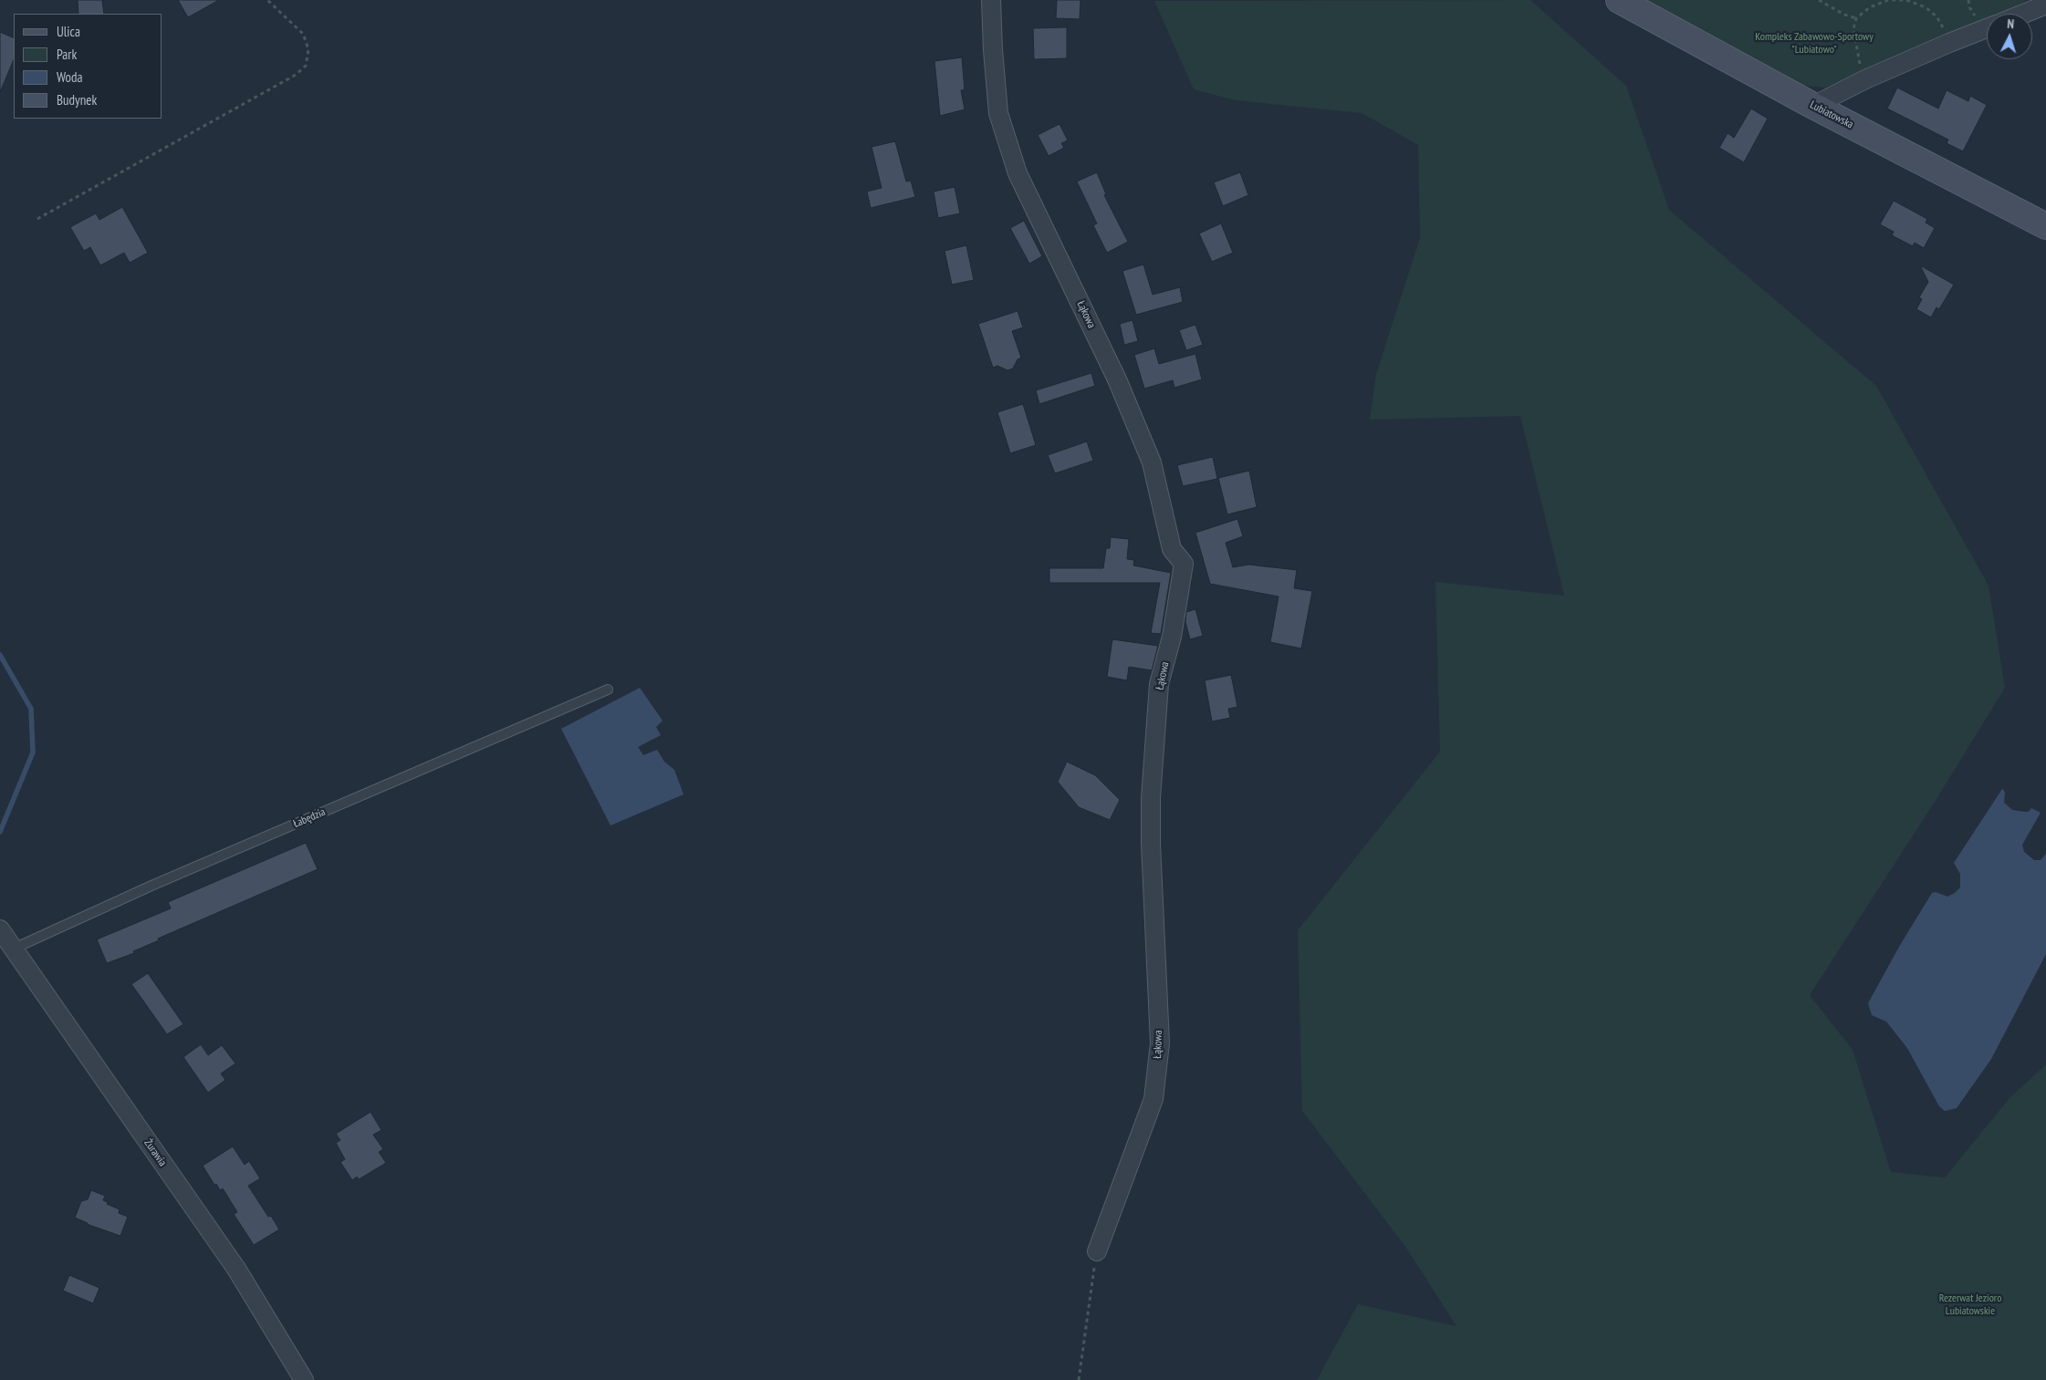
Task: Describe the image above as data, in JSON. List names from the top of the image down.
{
  "streets": {
    "street": ["Lubiatowska", "Łąkowa", "Żurawia"],
    "lane": ["Łabędzia"]
  },
  "crossings": [
    ["Łabędzia", "Żurawia"]
  ],
  "parks": ["Kompleks Zabawowo-Sportowy \"Lubiatowo\"", "Rezerwat Jezioro Lubiatowskie"],
  "legend": [
    "Ulica",
    "Park",
    "Woda",
    "Budynek"
  ],
  "north": "top"
}
